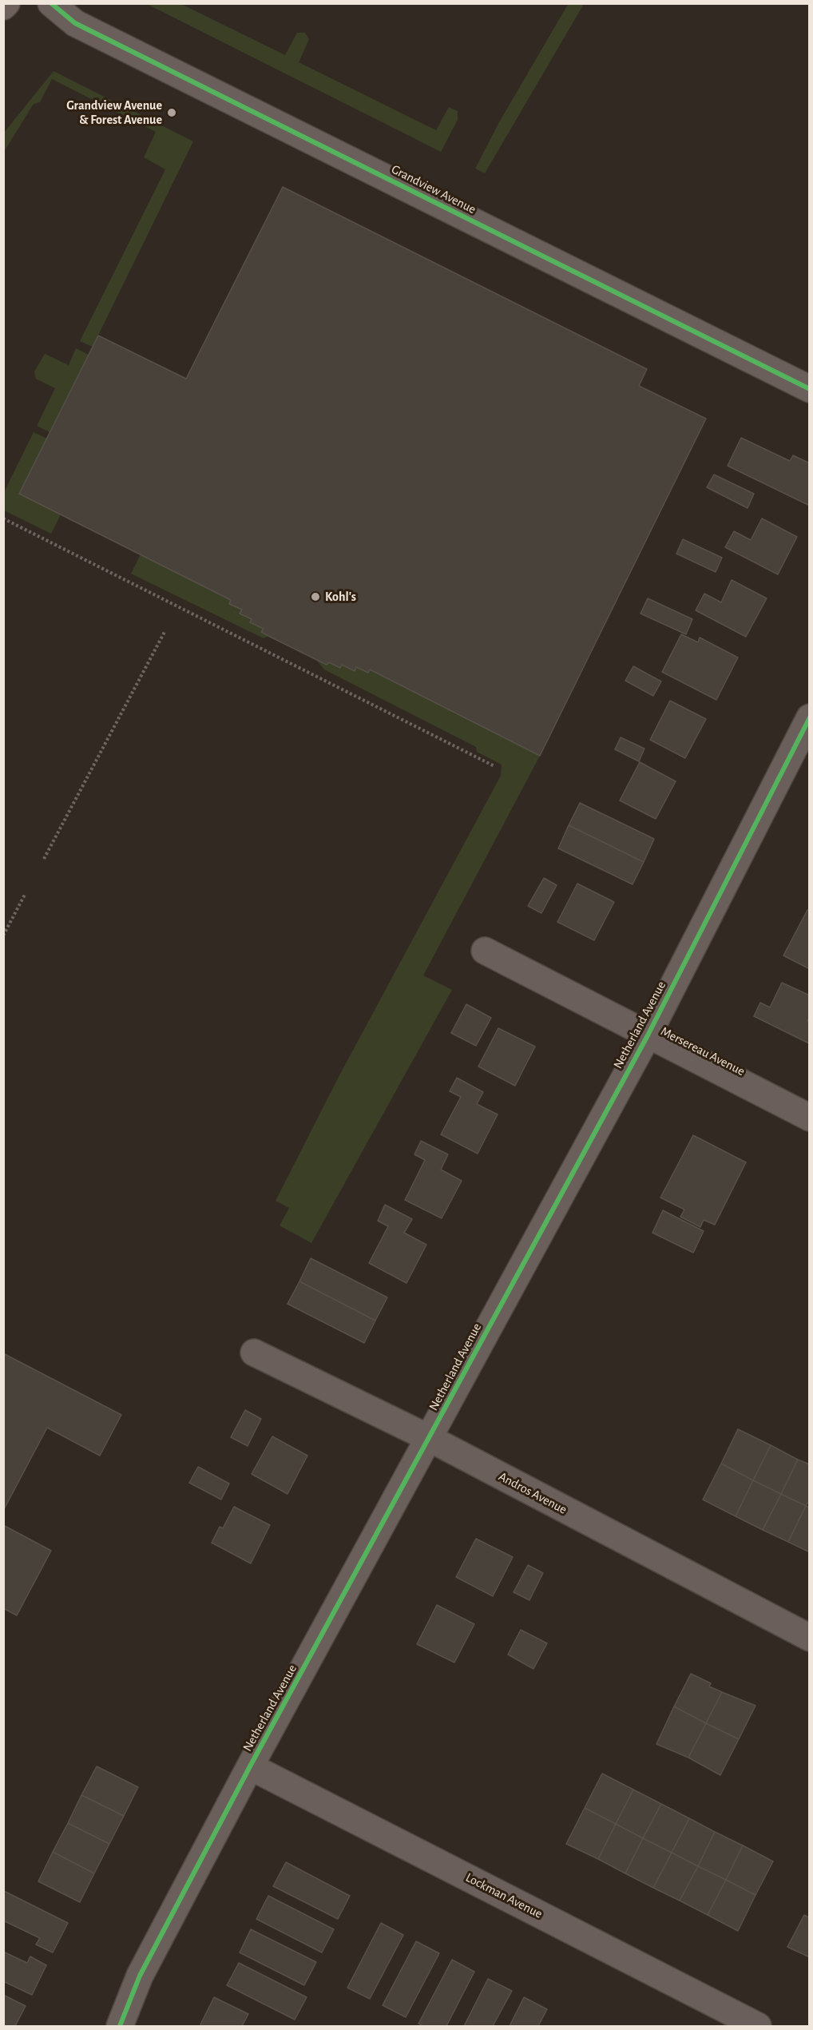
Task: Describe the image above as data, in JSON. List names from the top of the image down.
{
  "streets": {
    "street": [
      "Grandview Avenue",
      "Netherland Avenue",
      "Mersereau Avenue",
      "Andros Avenue",
      "Lockman Avenue"
    ]
  },
  "crossings": [
    ["Netherland Avenue", "Mersereau Avenue"],
    ["Netherland Avenue", "Andros Avenue"],
    ["Netherland Avenue", "Lockman Avenue"]
  ],
  "places": ["Grandview Avenue & Forest Avenue", "Kohl's"]
}
